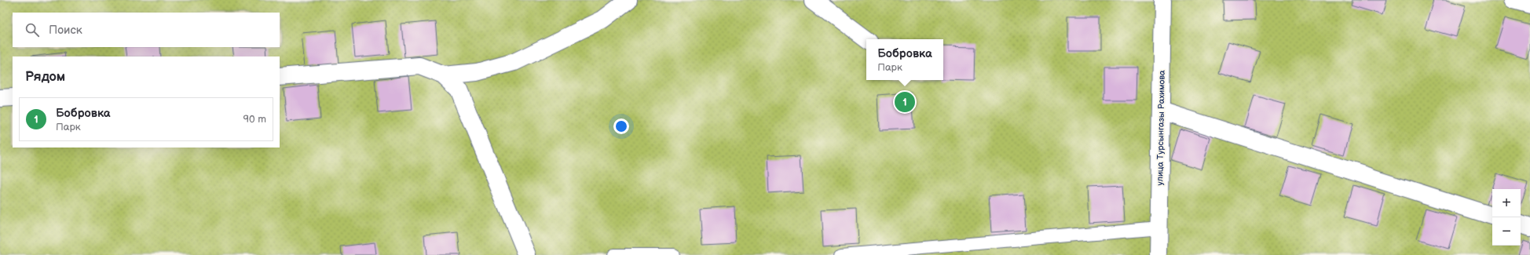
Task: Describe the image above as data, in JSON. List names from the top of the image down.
{
  "streets": {
    "street": ["улица Турсынгазы Рахимова"]
  },
  "page": {
    "search": "Поиск",
    "popup": ["Бобровка", "Парк"],
    "heading": "Рядом",
    "pins": "1",
    "list": [
      {
        "mark": "1",
        "name": "Бобровка",
        "note": "Парк",
        "value": "90 m"
      }
    ],
    "map_buttons": ["+", "−"]
  }
}
